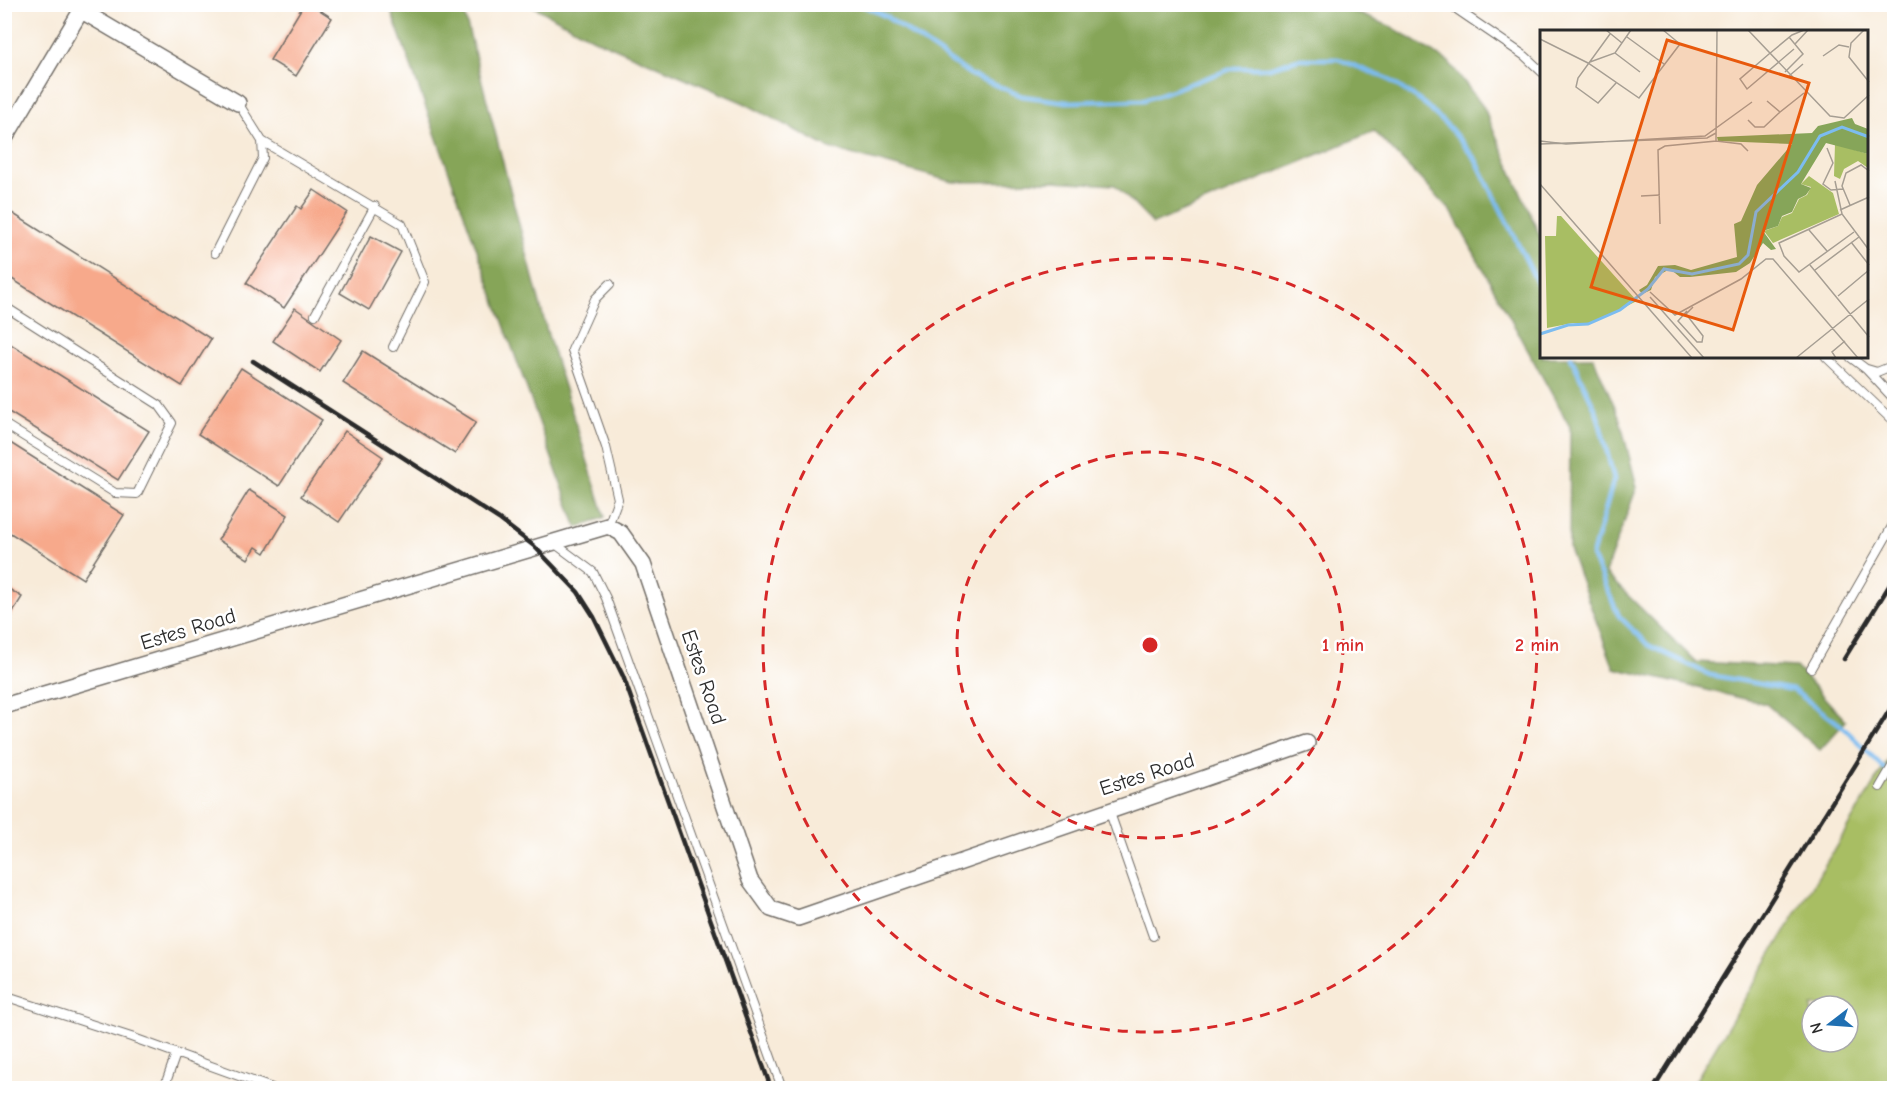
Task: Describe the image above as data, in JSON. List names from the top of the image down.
{
  "streets": {
    "street": ["Estes Road"]
  },
  "north": "left",
  "rings": ["1 min", "2 min"]
}
